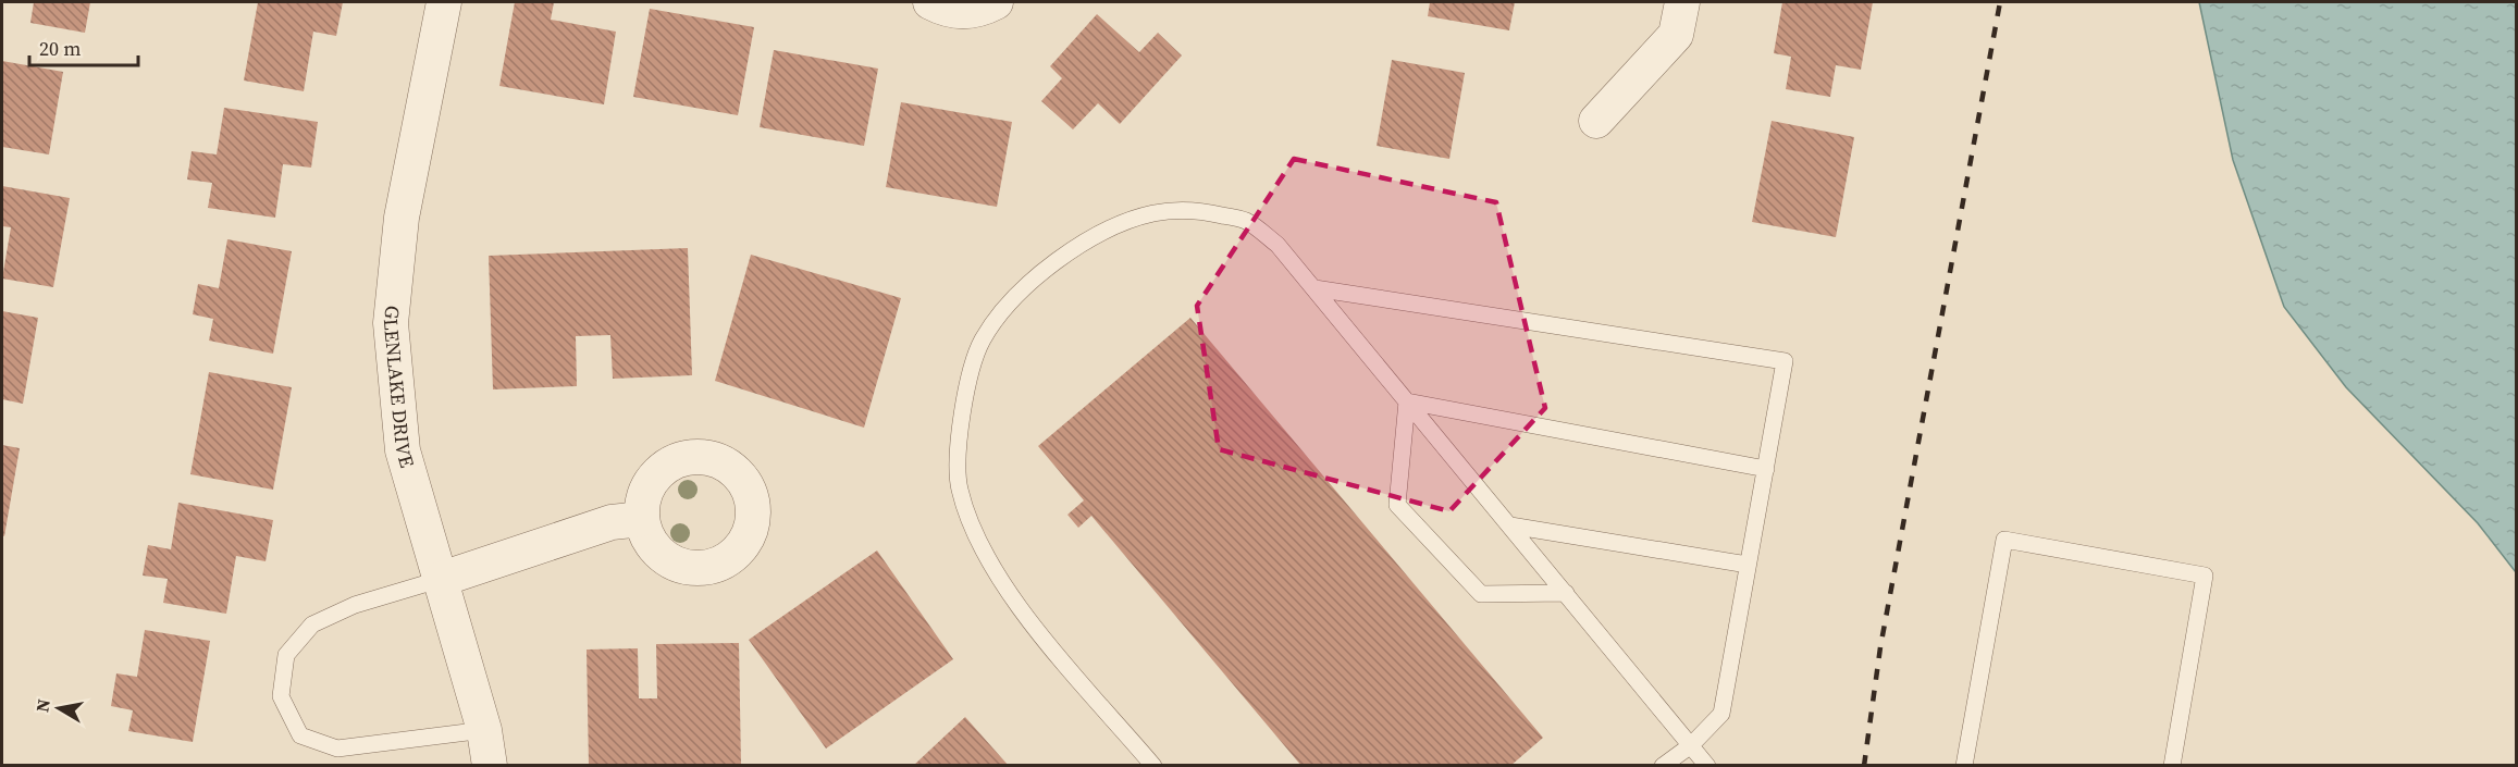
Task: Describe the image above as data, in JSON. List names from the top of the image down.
{
  "streets": {
    "street": ["GLENLAKE DRIVE"]
  },
  "scale_bar": "20 m",
  "north": "left"
}
